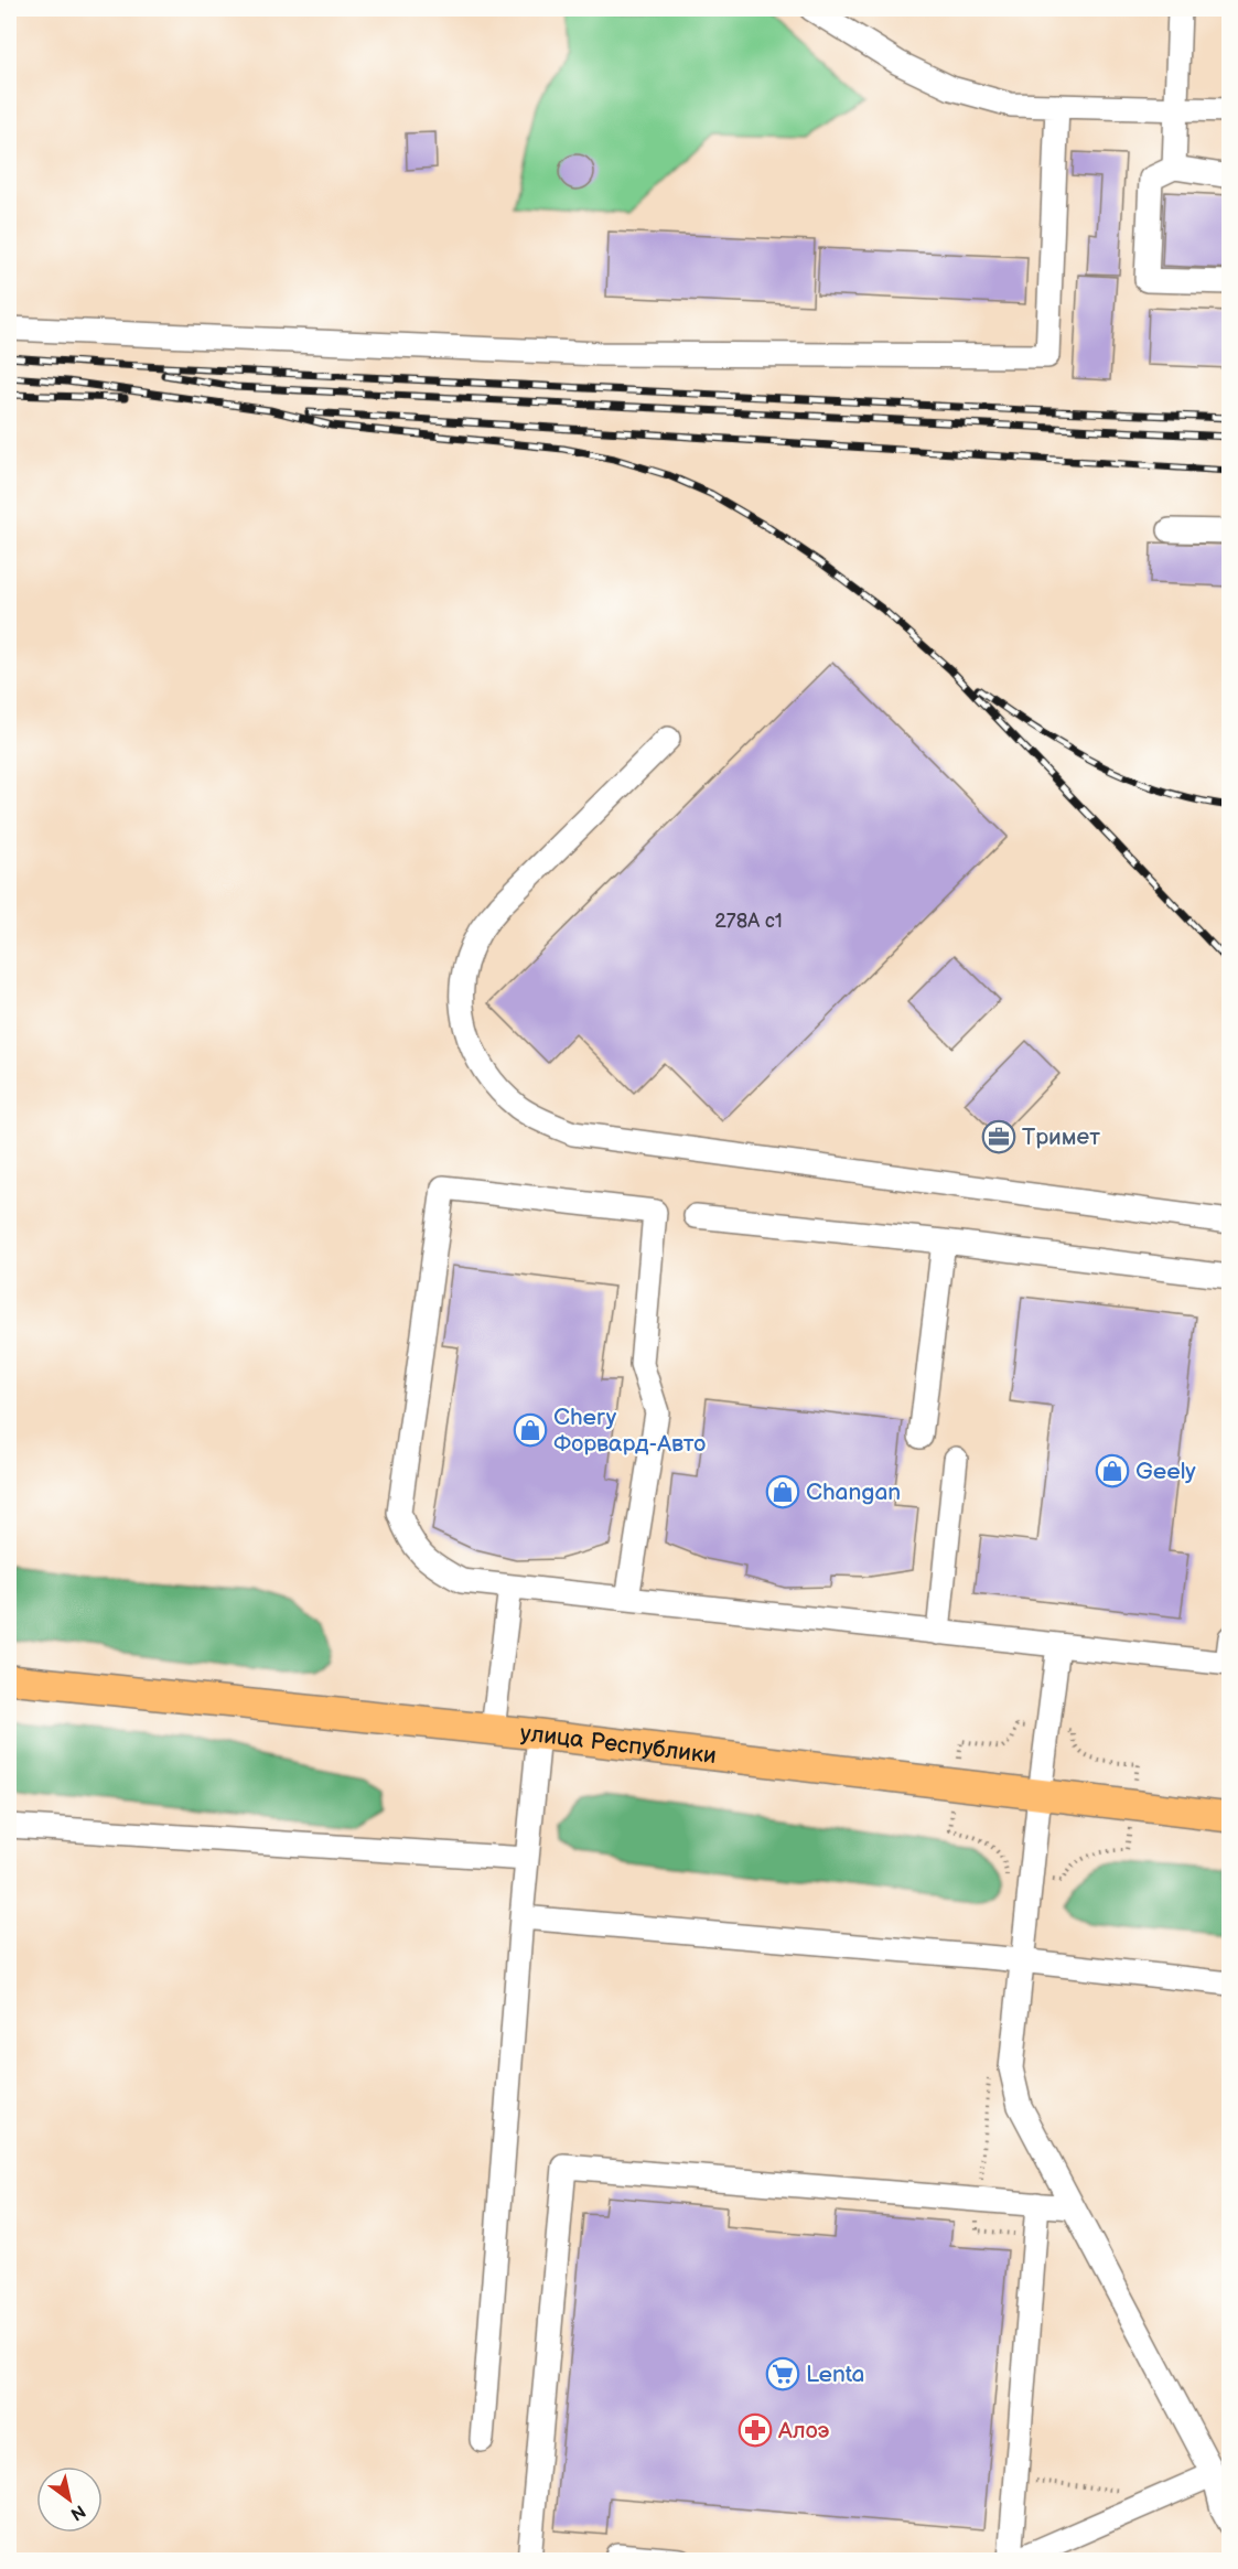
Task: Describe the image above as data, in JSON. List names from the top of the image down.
{
  "streets": {
    "main road": ["улица Республики"]
  },
  "places": {
    "office": ["Тримет"],
    "shop": ["Chery Форвард-Авто", "Geely", "Changan"],
    "supermarket": ["Lenta"],
    "pharmacy": ["Алоэ"]
  },
  "house_numbers": ["278А с1"],
  "north": "bottom right"
}
